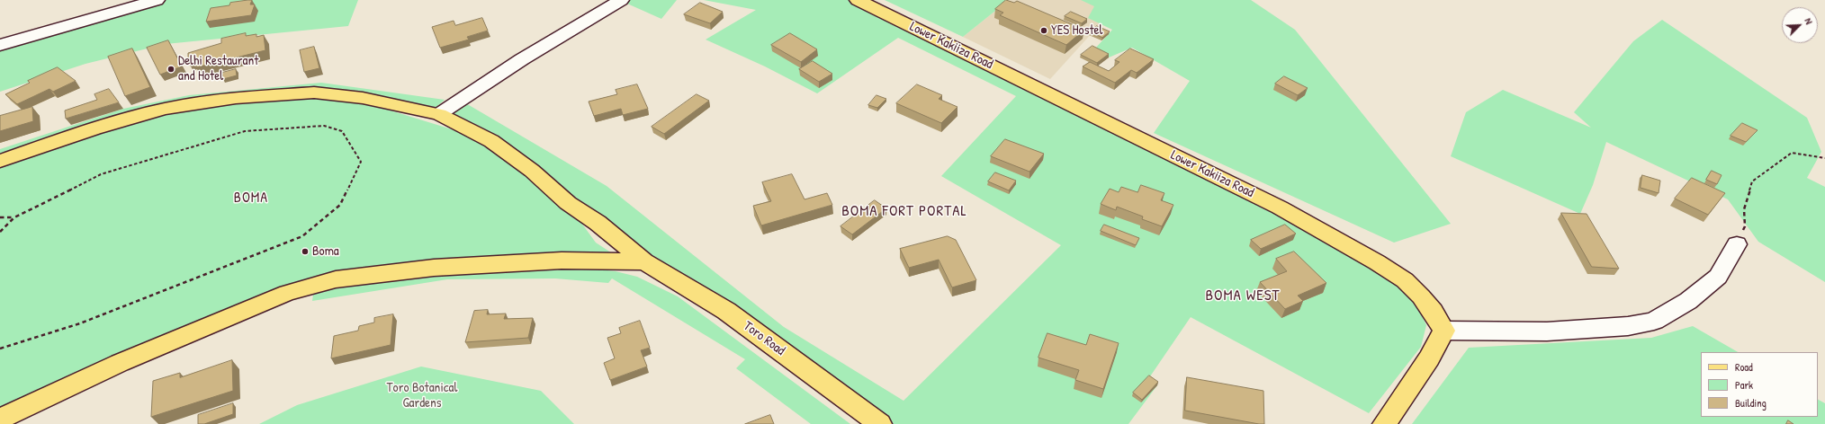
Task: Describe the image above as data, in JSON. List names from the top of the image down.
{
  "streets": {
    "main road": ["Lower Kakiiza Road", "Toro Road"]
  },
  "districts": ["BOMA", "BOMA FORT PORTAL", "BOMA WEST"],
  "parks": ["Toro Botanical Gardens"],
  "places": ["YES Hostel", "Delhi Restaurant and Hotel", "Boma"],
  "legend": ["Road", "Park", "Building"],
  "north": "top right"
}
